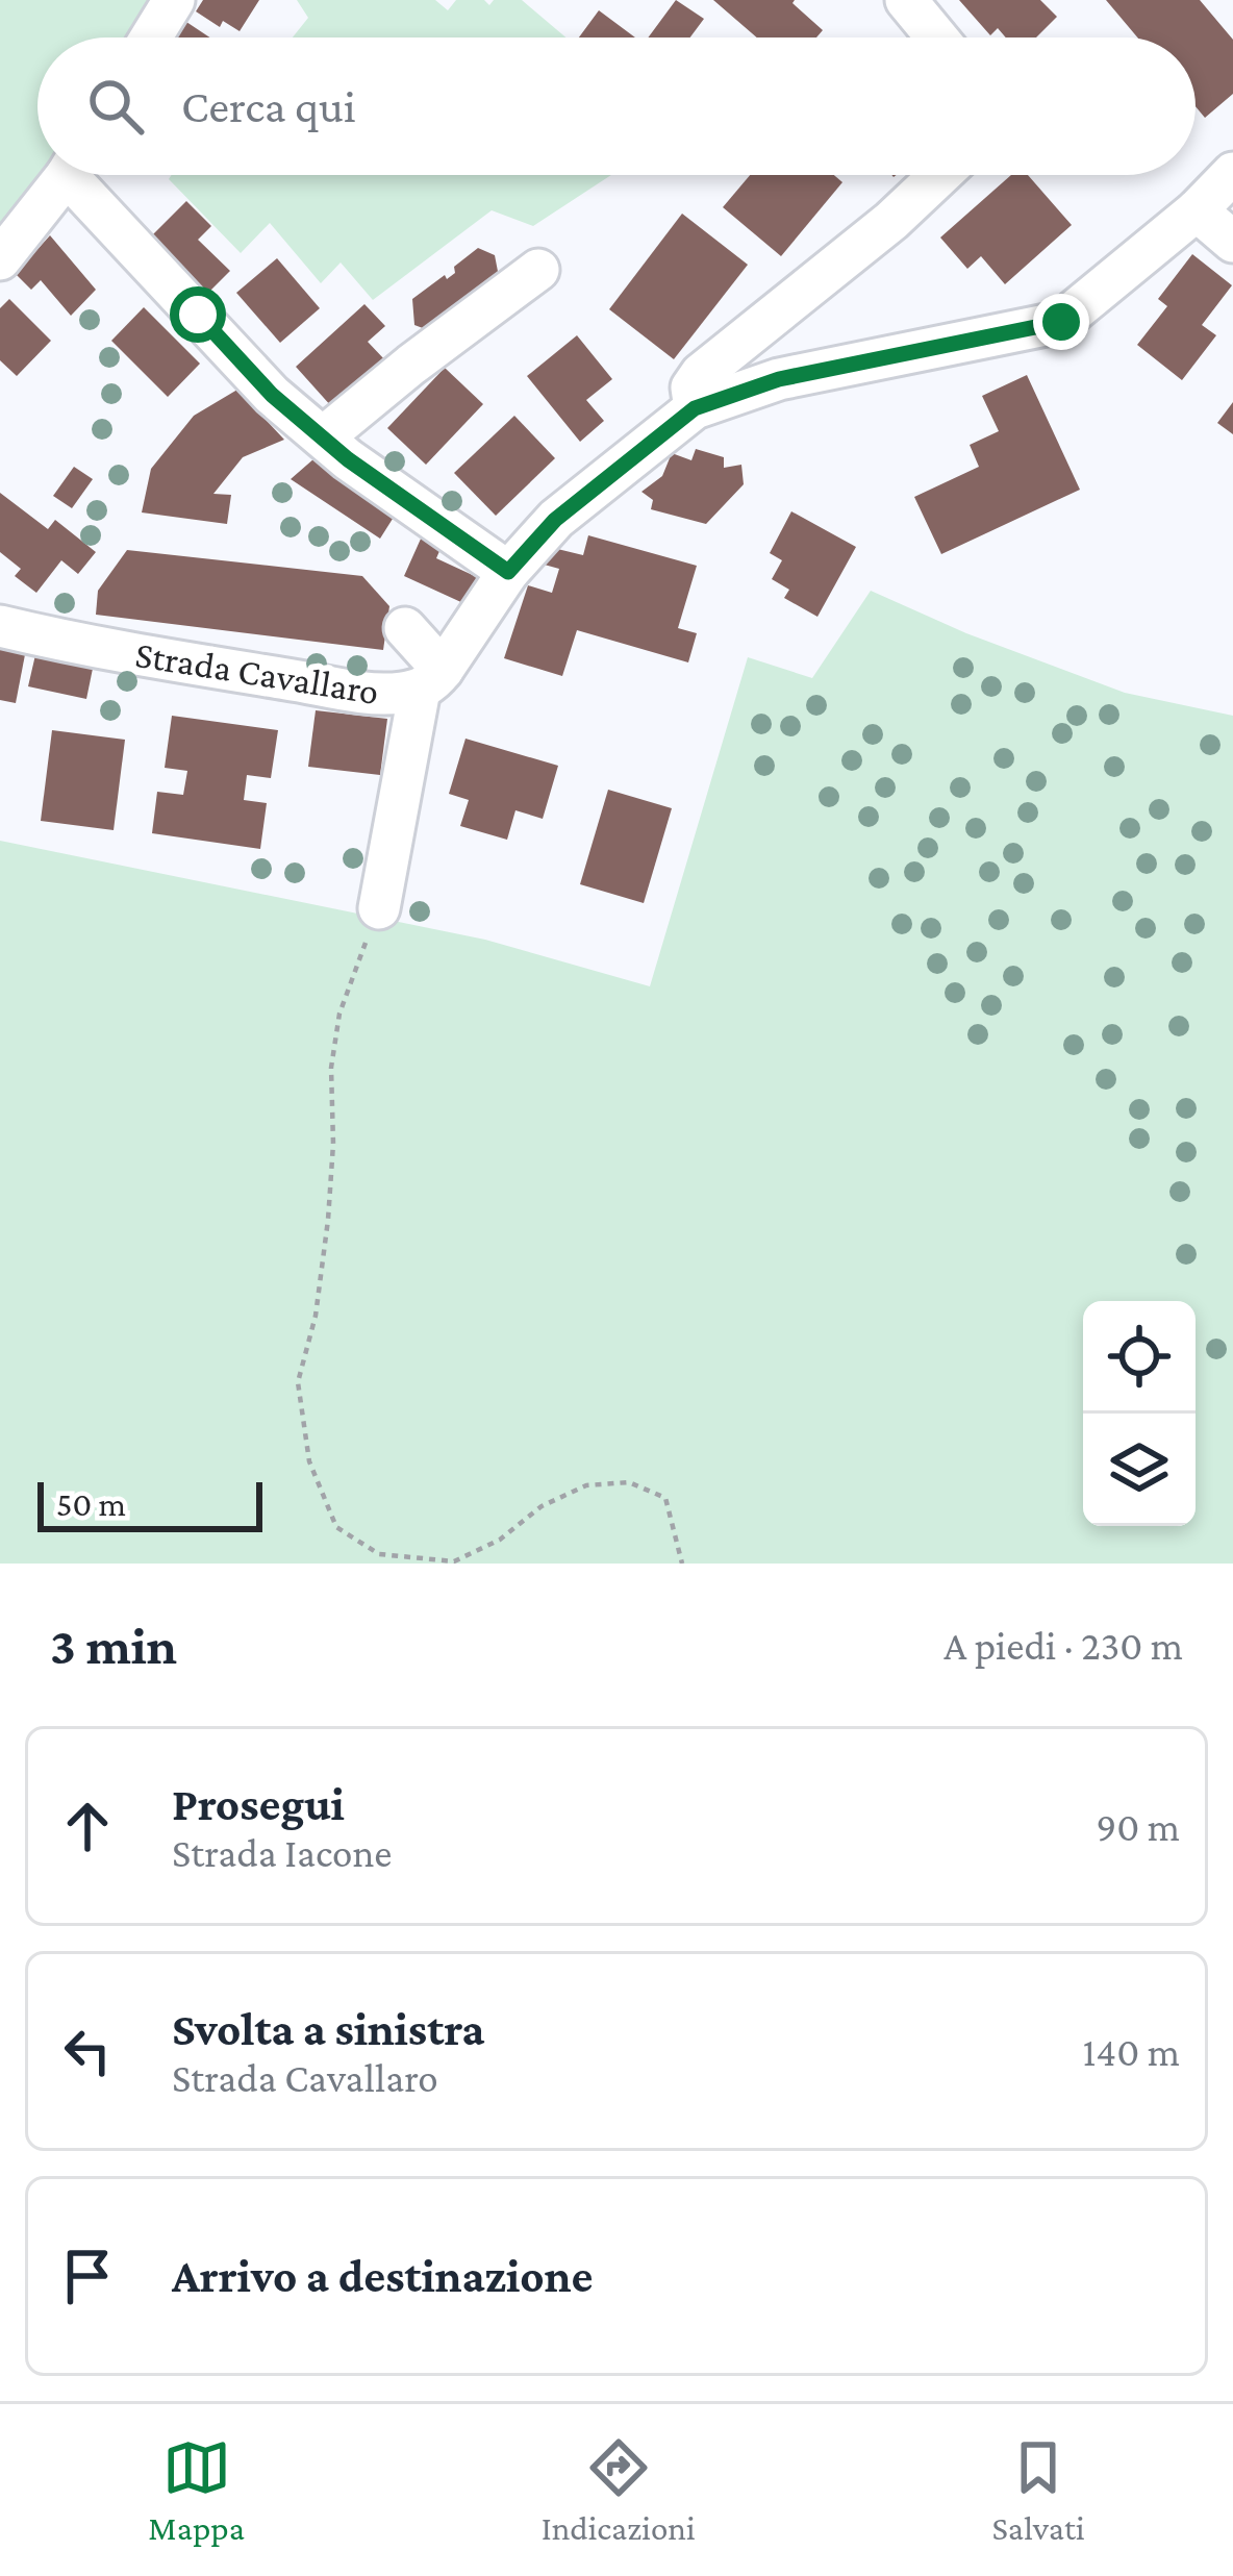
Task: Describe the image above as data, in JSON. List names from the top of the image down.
{
  "streets": {
    "street": ["Strada Cavallaro"]
  },
  "scale_bar": "50 m",
  "page": {
    "search": "Cerca qui",
    "scale": "50 m",
    "heading": ["3 min", "A piedi · 230 m"],
    "list": [
      ["Prosegui", "Strada Iacone", "90 m"],
      ["Svolta a sinistra", "Strada Cavallaro", "140 m"],
      "Arrivo a destinazione"
    ],
    "nav": ["Mappa", "Indicazioni", "Salvati"]
  }
}
